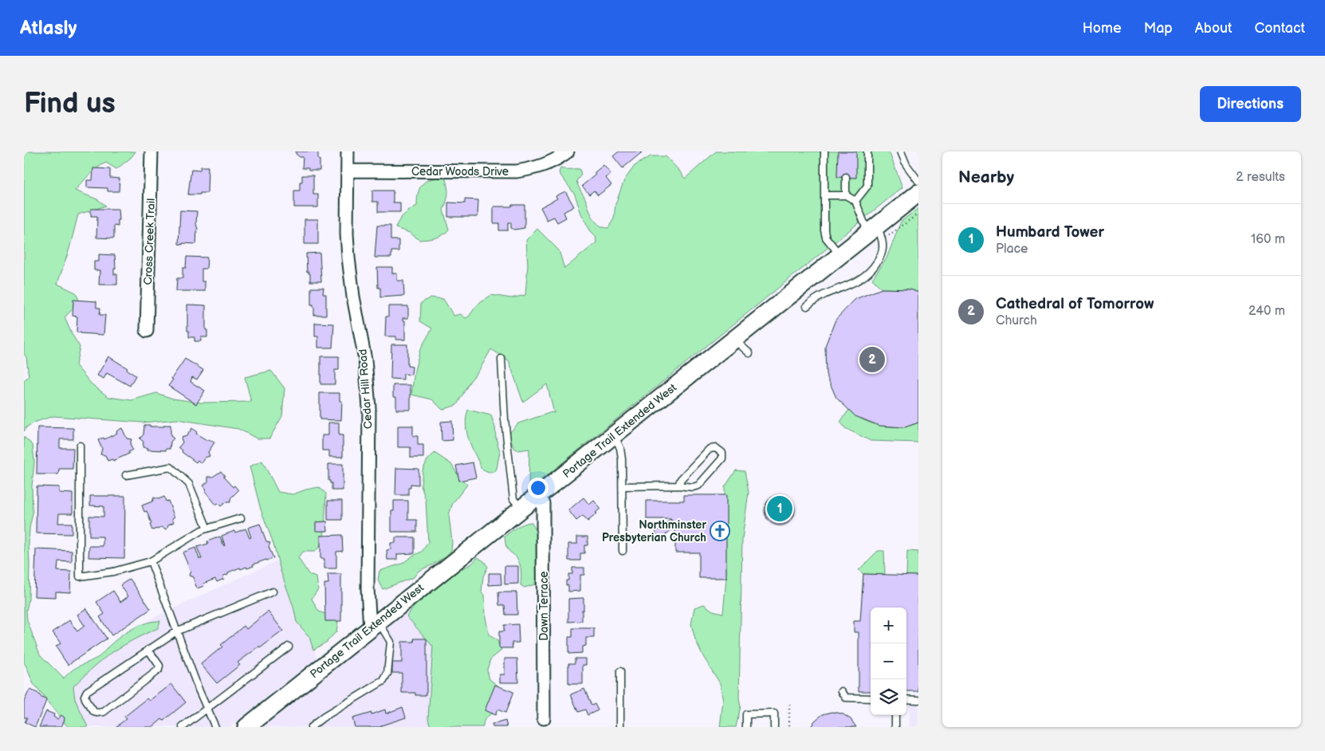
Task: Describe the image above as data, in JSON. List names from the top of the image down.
{
  "streets": {
    "main road": ["Portage Trail Extended West"],
    "street": [
      "Cedar Woods Drive",
      "Cross Creek Trail",
      "Cedar Hill Road",
      "Dawn Terrace"
    ]
  },
  "crossings": [
    ["Cedar Woods Drive", "Cedar Hill Road"],
    ["Cedar Hill Road", "Portage Trail Extended West"],
    ["Portage Trail Extended West", "Dawn Terrace"]
  ],
  "places": {
    "church": ["Northminster Presbyterian Church"]
  },
  "page": {
    "header": "Atlasly",
    "nav": [
      "Home",
      "Map",
      "About",
      "Contact"
    ],
    "buttons": "Directions",
    "title": "Find us",
    "heading": ["Nearby", "2 results"],
    "list": [
      {
        "mark": "1",
        "name": "Humbard Tower",
        "note": "Place",
        "value": "160 m"
      },
      {
        "mark": "2",
        "name": "Cathedral of Tomorrow",
        "note": "Church",
        "value": "240 m"
      }
    ],
    "pins": ["2", "1"],
    "map_buttons": ["+", "−"]
  }
}
